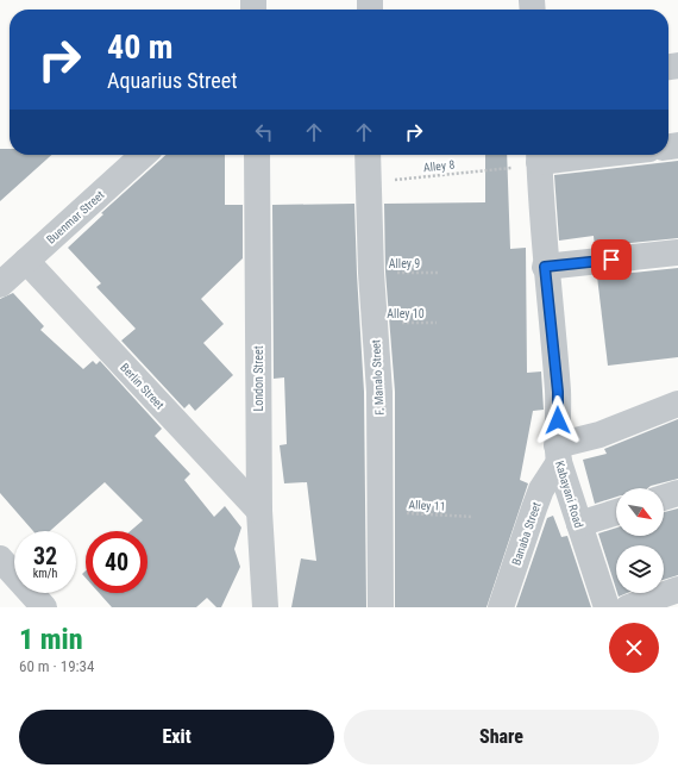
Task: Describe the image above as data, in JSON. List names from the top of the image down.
{
  "streets": {
    "street": [
      "Buenmar Street",
      "F. Manalo Street",
      "London Street",
      "Berlin Street",
      "Kabayani Road",
      "Banaba Street"
    ],
    "path": [
      "Alley 8",
      "Alley 9",
      "Alley 10",
      "Alley 11"
    ]
  },
  "crossings": [
    ["Alley 8", "F. Manalo Street"],
    ["Alley 8", "Kabayani Road"],
    ["Buenmar Street", "Berlin Street"],
    ["Alley 9", "F. Manalo Street"],
    ["Alley 10", "F. Manalo Street"],
    ["F. Manalo Street", "Alley 11"],
    ["London Street", "Berlin Street"],
    ["Kabayani Road", "Banaba Street"]
  ],
  "north": "bottom right",
  "page": {
    "turn": ["40 m", "Aquarius Street"],
    "speed": "32 km/h",
    "limit": "40",
    "heading": ["1 min", "60 m · 19:34"],
    "buttons": ["Exit", "Share"]
  }
}
